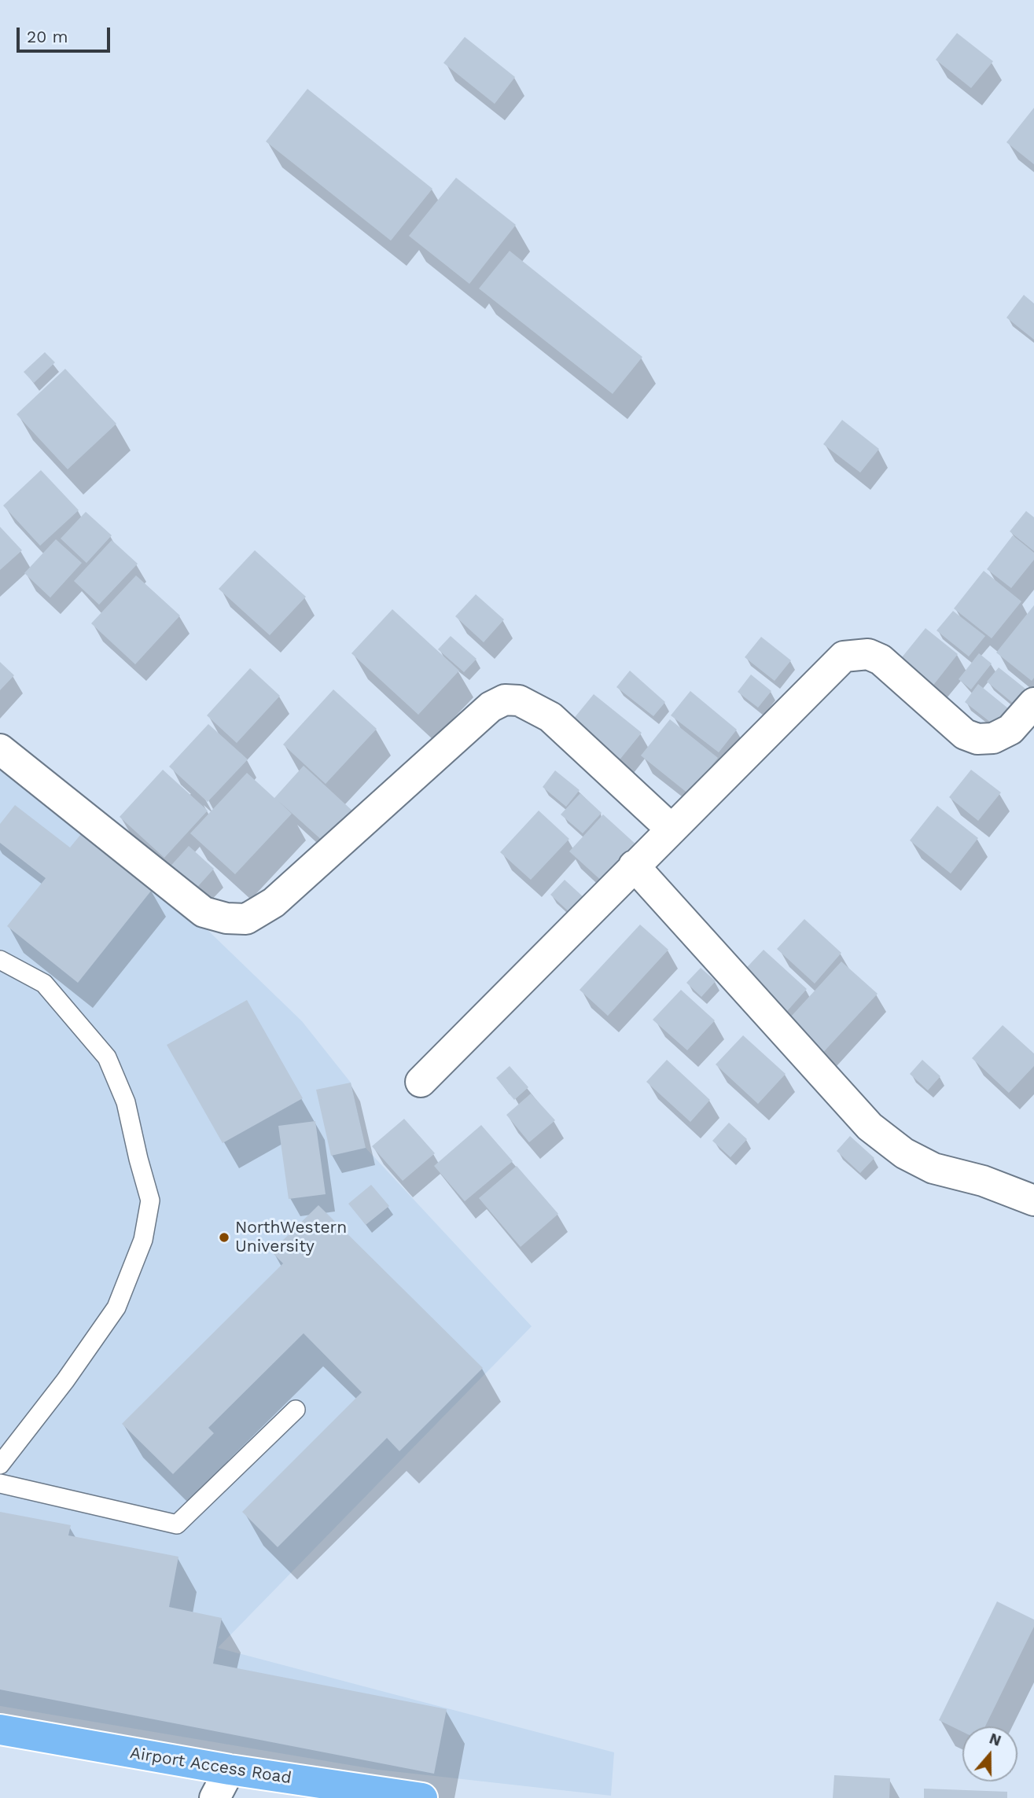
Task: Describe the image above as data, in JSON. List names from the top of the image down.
{
  "streets": {
    "main road": ["Airport Access Road"]
  },
  "places": ["NorthWestern University"],
  "scale_bar": "20 m",
  "north": "top"
}
